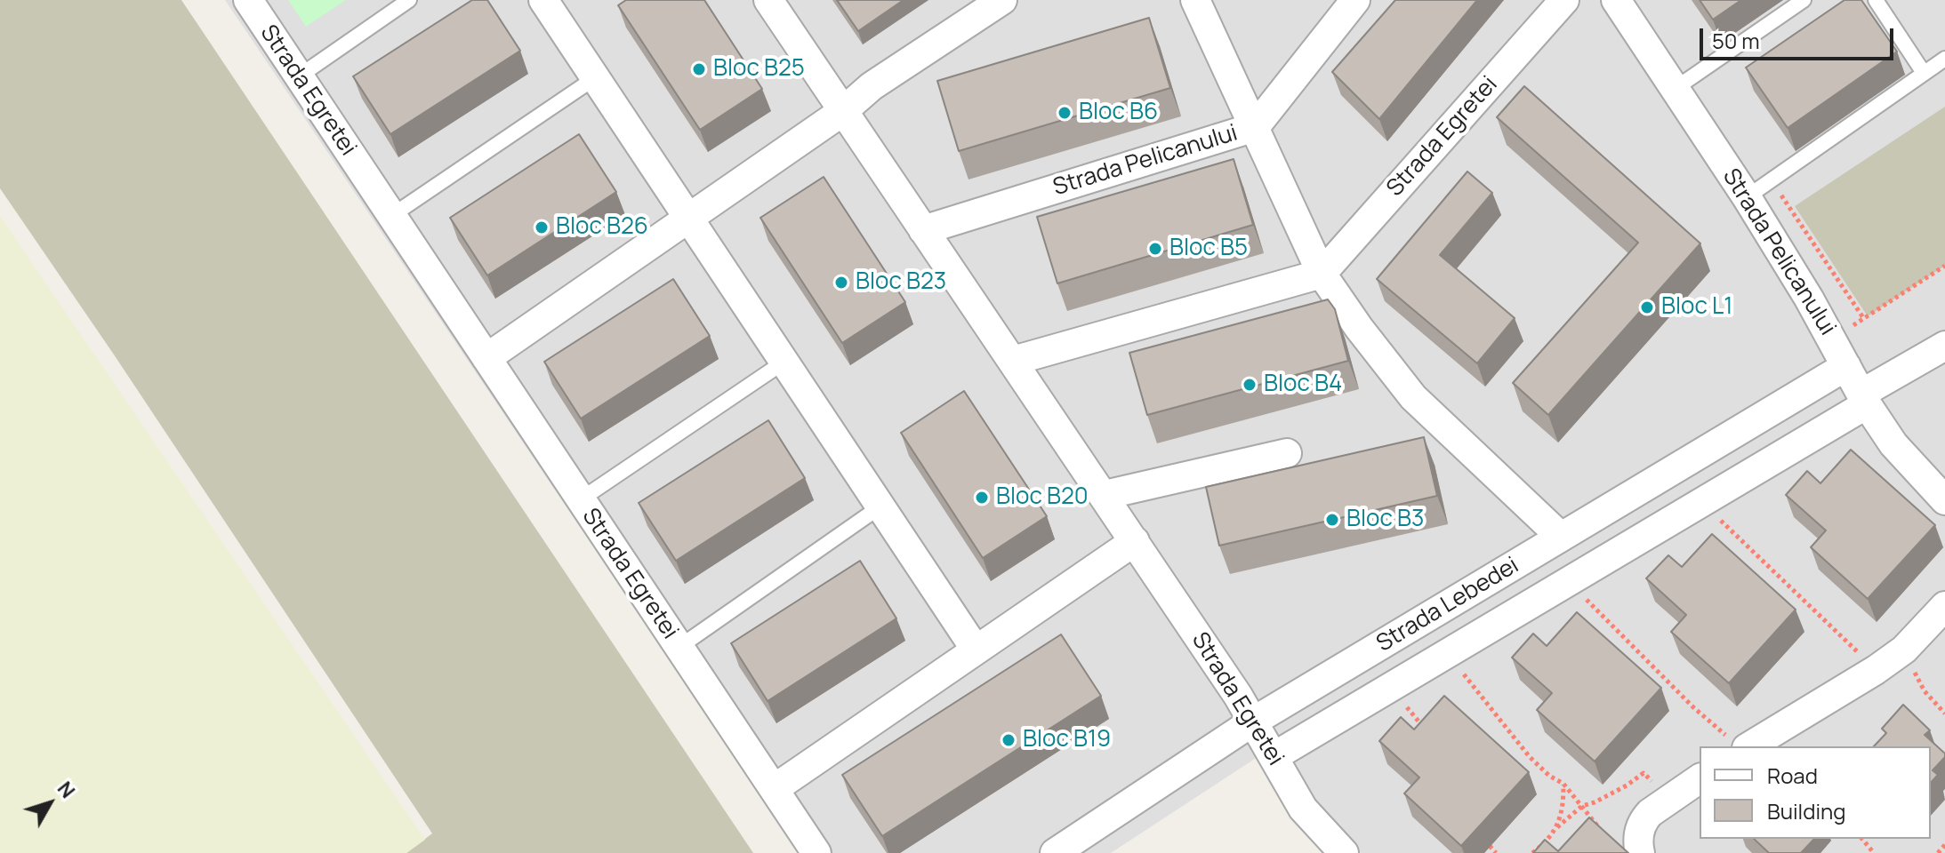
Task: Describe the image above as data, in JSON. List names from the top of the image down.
{
  "streets": {
    "street": ["Strada Egretei", "Strada Pelicanului", "Strada Lebedei"]
  },
  "crossings": [
    ["Strada Egretei", "Strada Pelicanului"],
    ["Strada Egretei", "Strada Lebedei"],
    ["Strada Pelicanului", "Strada Lebedei"]
  ],
  "places": [
    "Bloc B25",
    "Bloc B6",
    "Bloc B26",
    "Bloc B5",
    "Bloc B23",
    "Bloc L1",
    "Bloc B4",
    "Bloc B20",
    "Bloc B3",
    "Bloc B19"
  ],
  "legend": ["Road", "Building"],
  "scale_bar": "50 m",
  "north": "top right"
}
